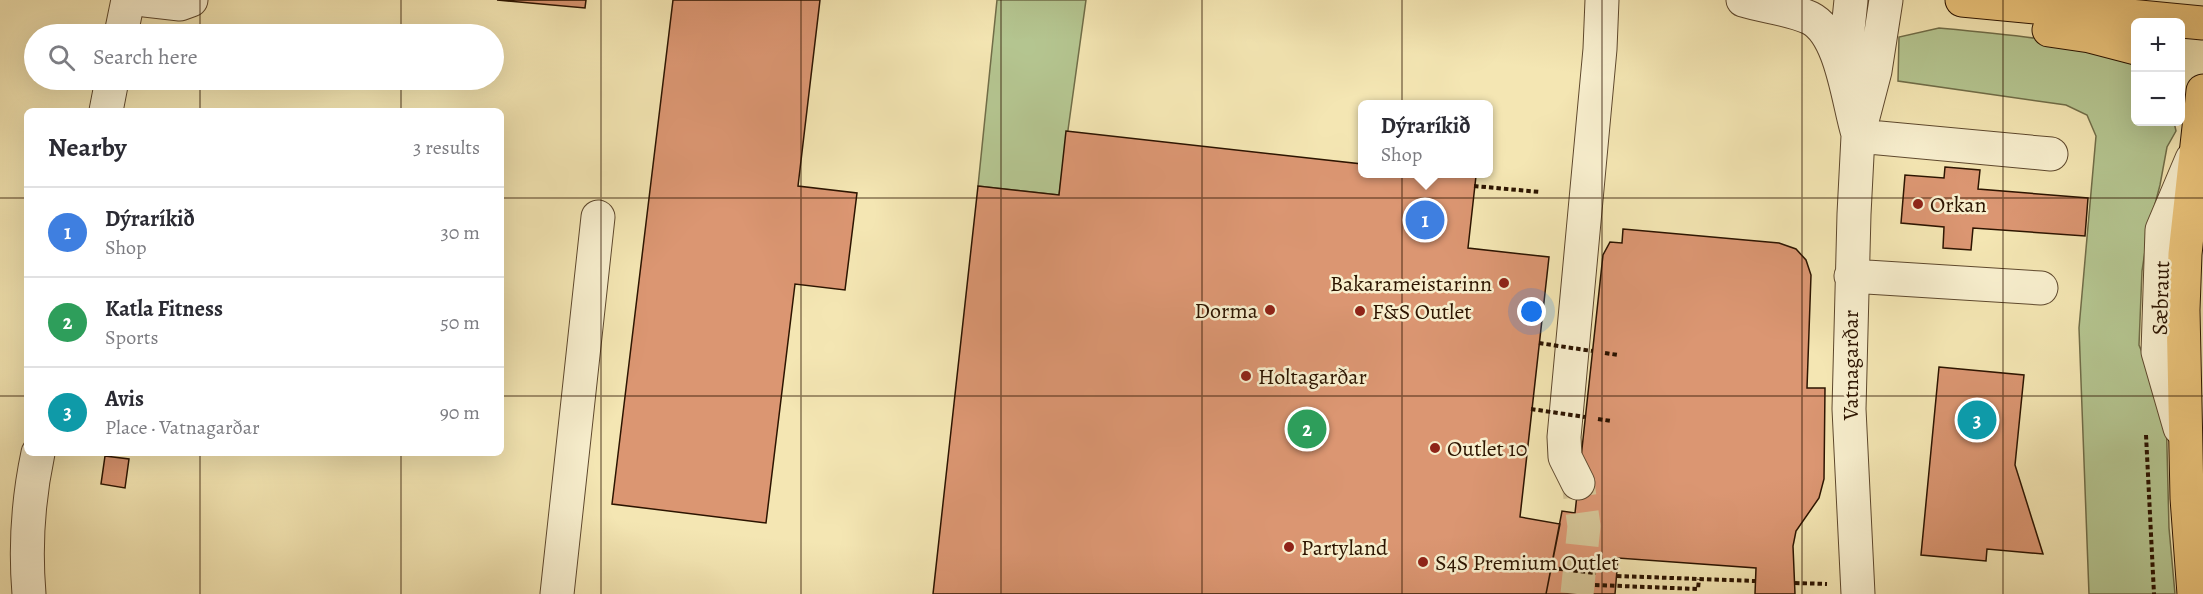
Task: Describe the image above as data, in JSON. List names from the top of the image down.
{
  "streets": {
    "main road": ["Sæbraut"],
    "street": ["Vatnagarðar"]
  },
  "places": [
    "Orkan",
    "Bakarameistarinn",
    "Dorma",
    "F&S Outlet",
    "Holtagarðar",
    "Outlet 10",
    "Partyland",
    "S4S Premium Outlet"
  ],
  "page": {
    "map_buttons": ["+", "−"],
    "search": "Search here",
    "popup": ["Dýraríkið", "Shop"],
    "heading": ["Nearby", "3 results"],
    "list": [
      {
        "mark": "1",
        "name": "Dýraríkið",
        "note": "Shop",
        "value": "30 m"
      },
      {
        "mark": "2",
        "name": "Katla Fitness",
        "note": "Sports",
        "value": "50 m"
      },
      {
        "mark": "3",
        "name": "Avis",
        "note": "Place · Vatnagarðar",
        "value": "90 m"
      }
    ],
    "pins": ["1", "3", "2"]
  }
}
